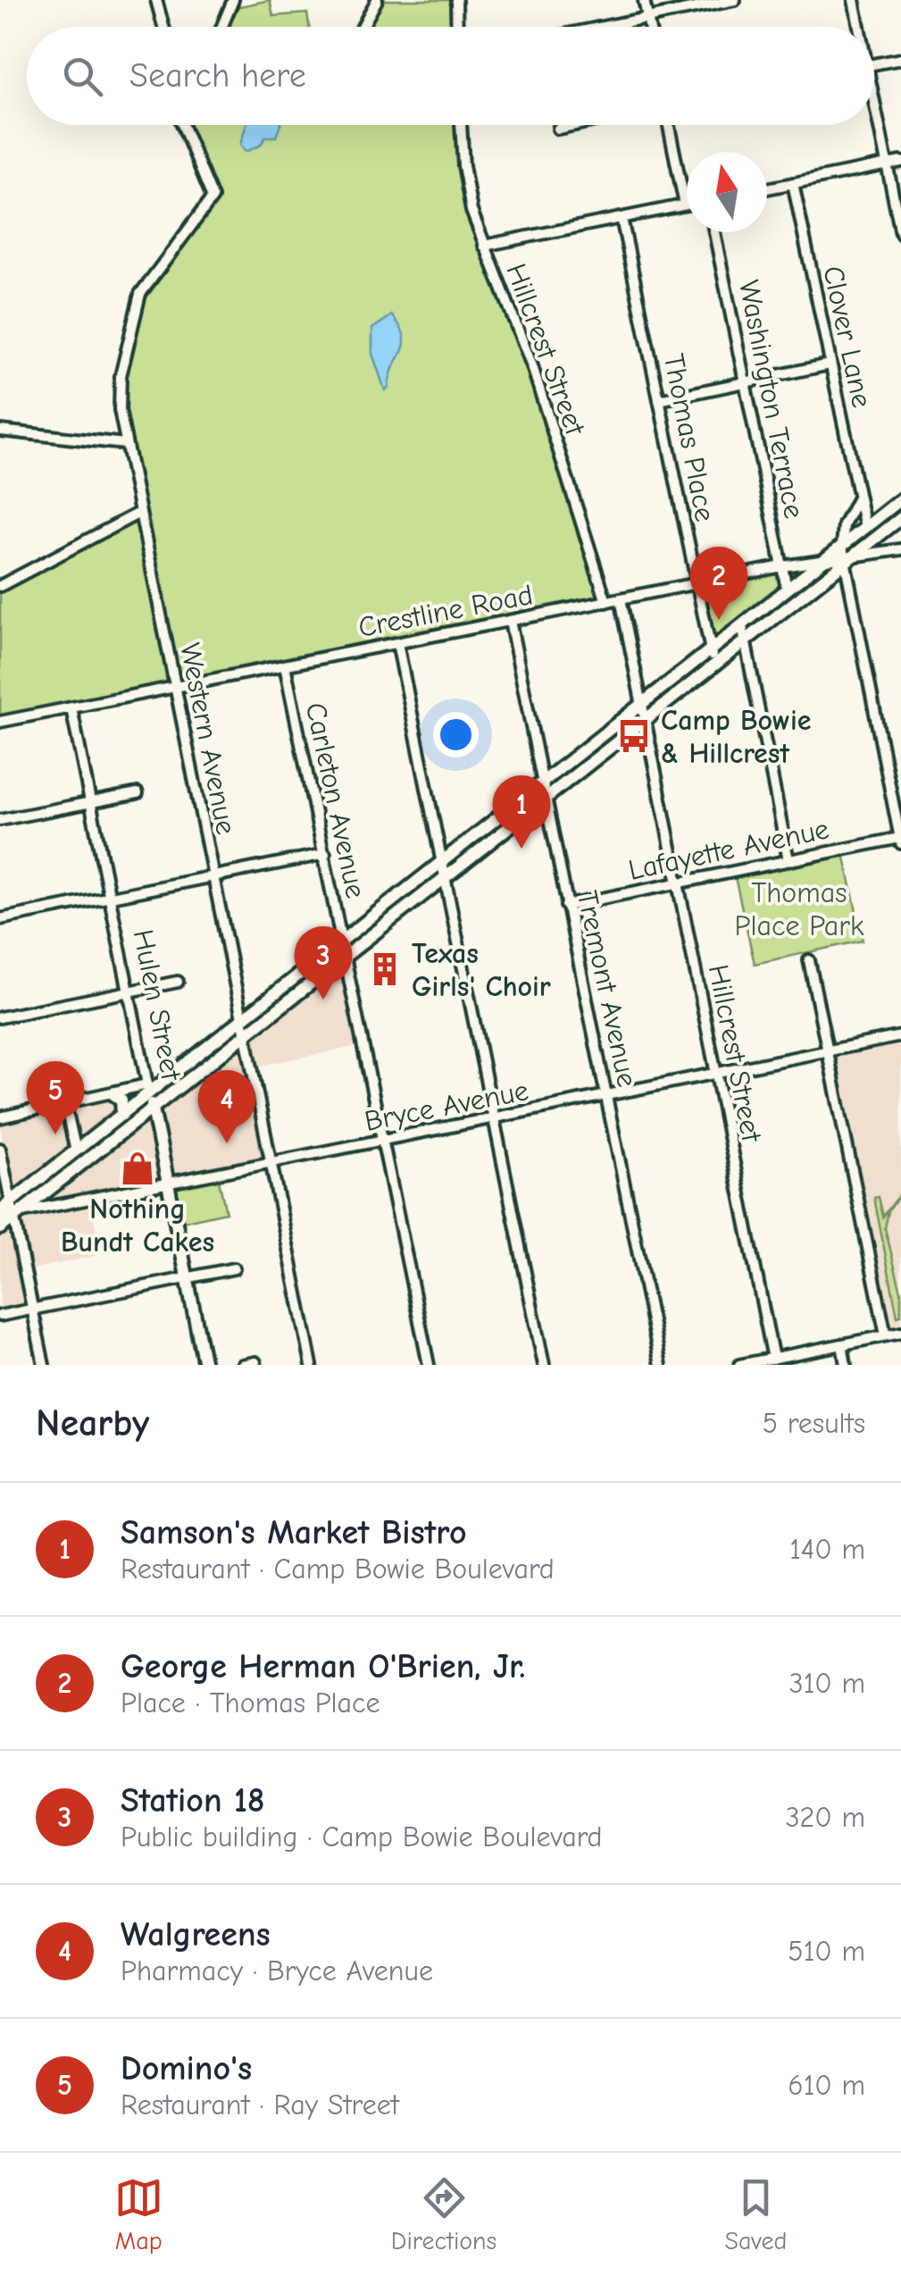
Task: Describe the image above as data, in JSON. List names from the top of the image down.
{
  "streets": {
    "main road": ["Hulen Street"],
    "street": [
      "Clover Lane",
      "Hillcrest Street",
      "Washington Terrace",
      "Thomas Place",
      "Crestline Road",
      "Western Avenue",
      "Carleton Avenue",
      "Lafayette Avenue",
      "Tremont Avenue",
      "Bryce Avenue"
    ]
  },
  "crossings": [
    ["Hillcrest Street", "Crestline Road"],
    ["Hillcrest Street", "Lafayette Avenue"],
    ["Hillcrest Street", "Bryce Avenue"],
    ["Washington Terrace", "Crestline Road"],
    ["Thomas Place", "Crestline Road"],
    ["Crestline Road", "Western Avenue"],
    ["Crestline Road", "Carleton Avenue"],
    ["Crestline Road", "Tremont Avenue"],
    ["Crestline Road", "Hulen Street"],
    ["Western Avenue", "Bryce Avenue"],
    ["Carleton Avenue", "Bryce Avenue"],
    ["Lafayette Avenue", "Tremont Avenue"],
    ["Tremont Avenue", "Bryce Avenue"],
    ["Hulen Street", "Bryce Avenue"]
  ],
  "parks": ["Thomas Place Park"],
  "places": {
    "bus stop": ["Camp Bowie & Hillcrest"],
    "building": ["Texas Girls' Choir"],
    "shop": ["Nothing Bundt Cakes"]
  },
  "north": "top",
  "page": {
    "search": "Search here",
    "pins": [
      "2",
      "1",
      "3",
      "5",
      "4"
    ],
    "heading": ["Nearby", "5 results"],
    "list": [
      {
        "mark": "1",
        "name": "Samson's Market Bistro",
        "note": "Restaurant · Camp Bowie Boulevard",
        "value": "140 m"
      },
      {
        "mark": "2",
        "name": "George Herman O'Brien, Jr.",
        "note": "Place · Thomas Place",
        "value": "310 m"
      },
      {
        "mark": "3",
        "name": "Station 18",
        "note": "Public building · Camp Bowie Boulevard",
        "value": "320 m"
      },
      {
        "mark": "4",
        "name": "Walgreens",
        "note": "Pharmacy · Bryce Avenue",
        "value": "510 m"
      },
      {
        "mark": "5",
        "name": "Domino's",
        "note": "Restaurant · Ray Street",
        "value": "610 m"
      }
    ],
    "nav": ["Map", "Directions", "Saved"]
  }
}
